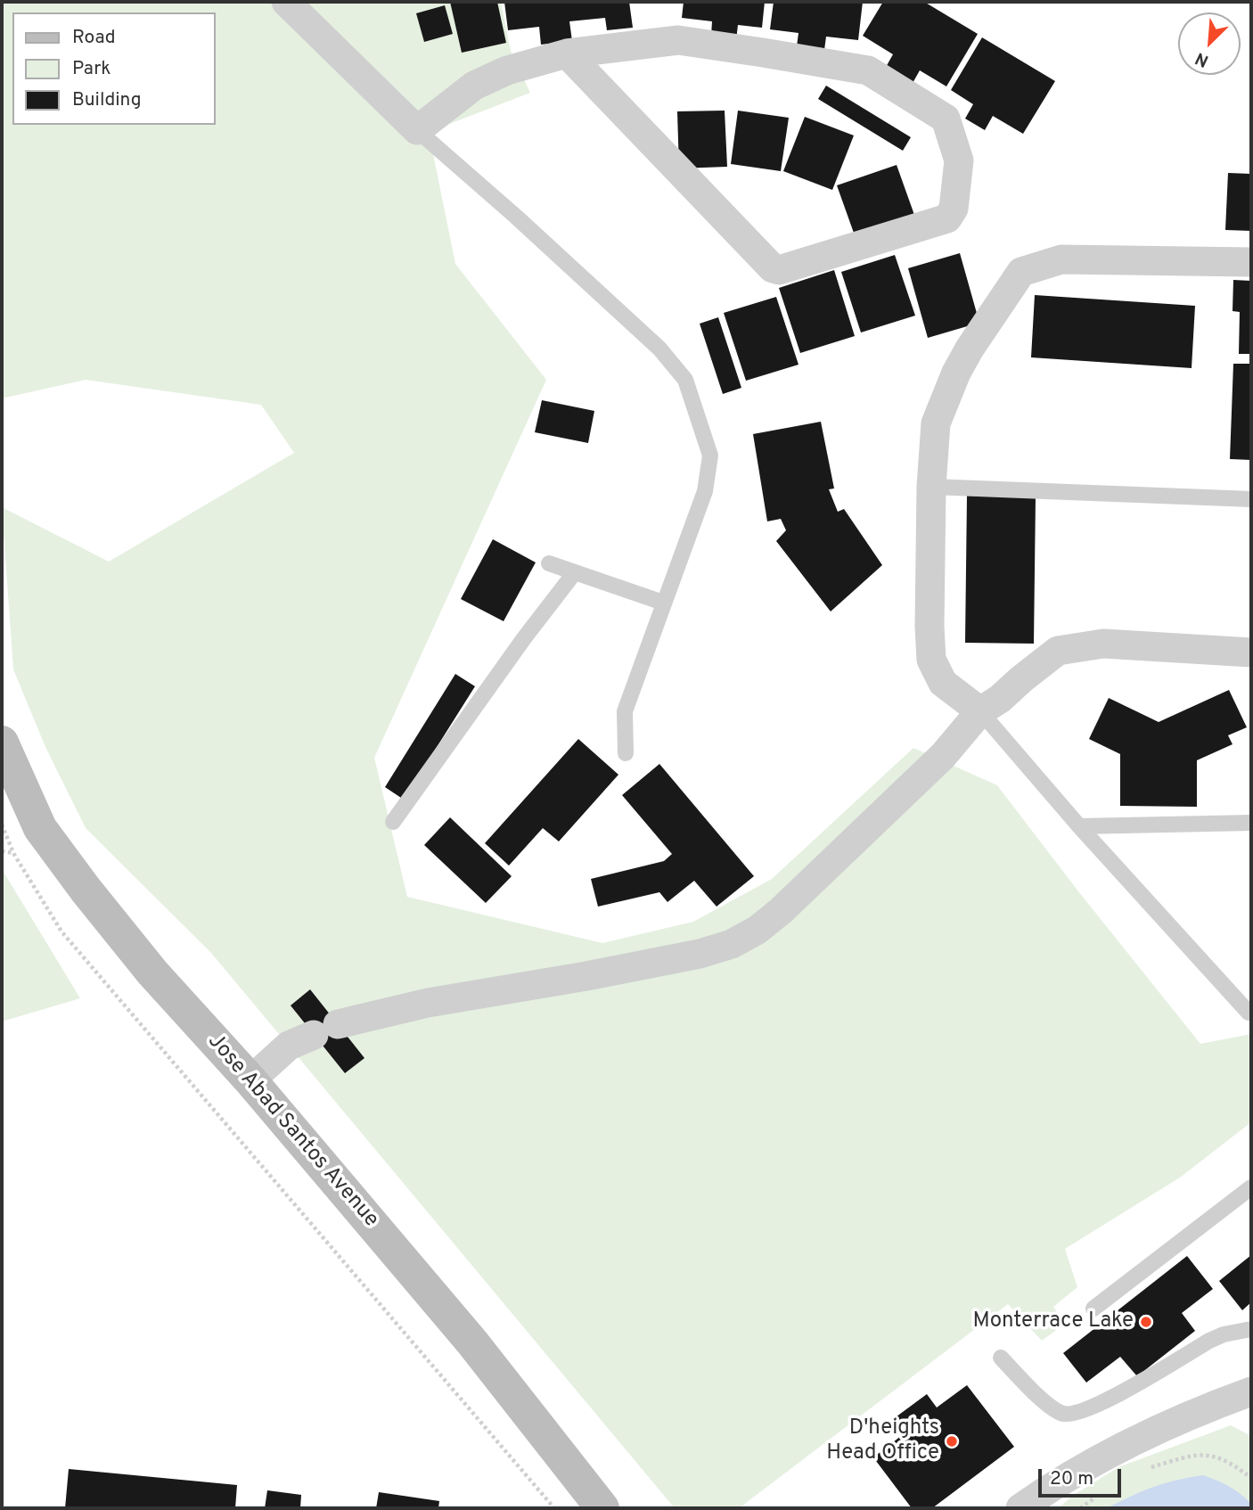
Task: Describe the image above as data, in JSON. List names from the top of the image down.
{
  "streets": {
    "main road": ["Jose Abad Santos Avenue"]
  },
  "places": ["Monterrace Lake", "D'heights Head Office"],
  "legend": ["Road", "Park", "Building"],
  "scale_bar": "20 m",
  "north": "bottom left"
}
